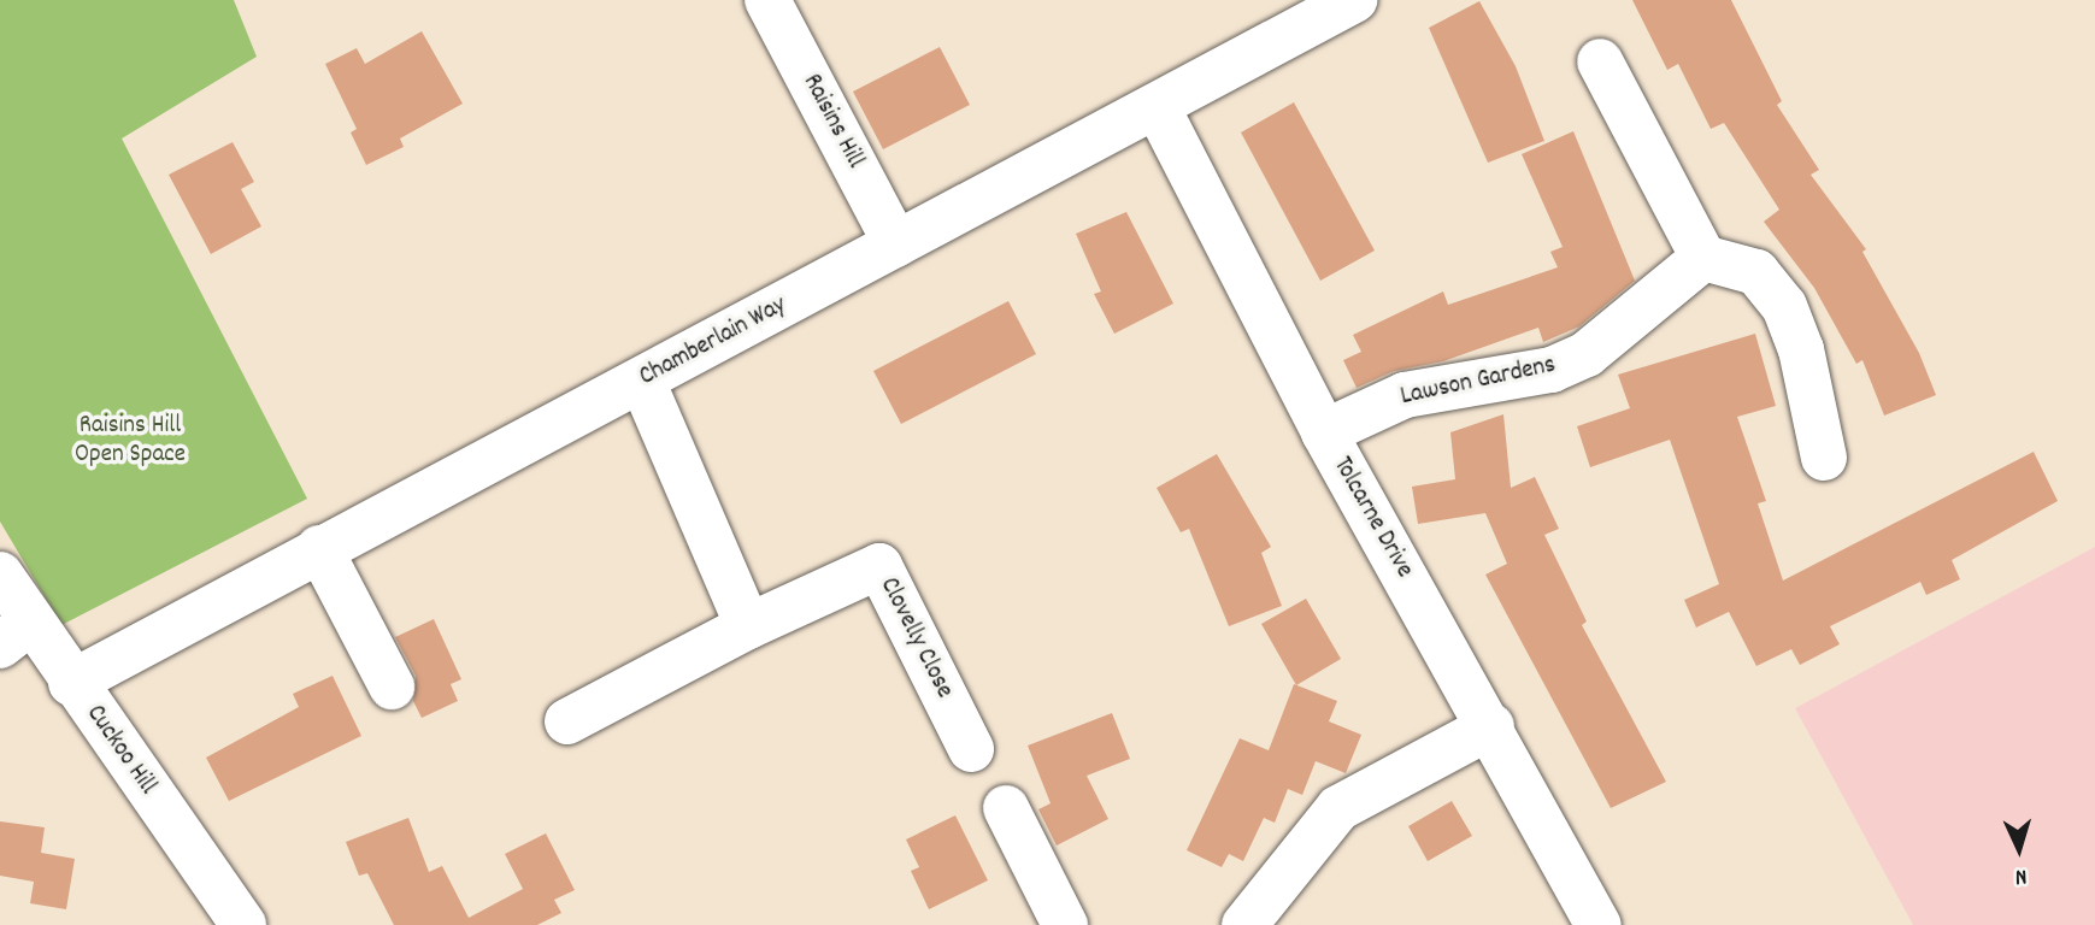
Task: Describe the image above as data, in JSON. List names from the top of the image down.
{
  "streets": {
    "street": [
      "Raisins Hill",
      "Chamberlain Way",
      "Lawson Gardens",
      "Tolcarne Drive",
      "Clovelly Close",
      "Cuckoo Hill"
    ]
  },
  "crossings": [
    ["Raisins Hill", "Chamberlain Way"],
    ["Chamberlain Way", "Tolcarne Drive"],
    ["Chamberlain Way", "Cuckoo Hill"],
    ["Lawson Gardens", "Tolcarne Drive"]
  ],
  "parks": ["Raisins Hill Open Space"],
  "north": "bottom"
}
